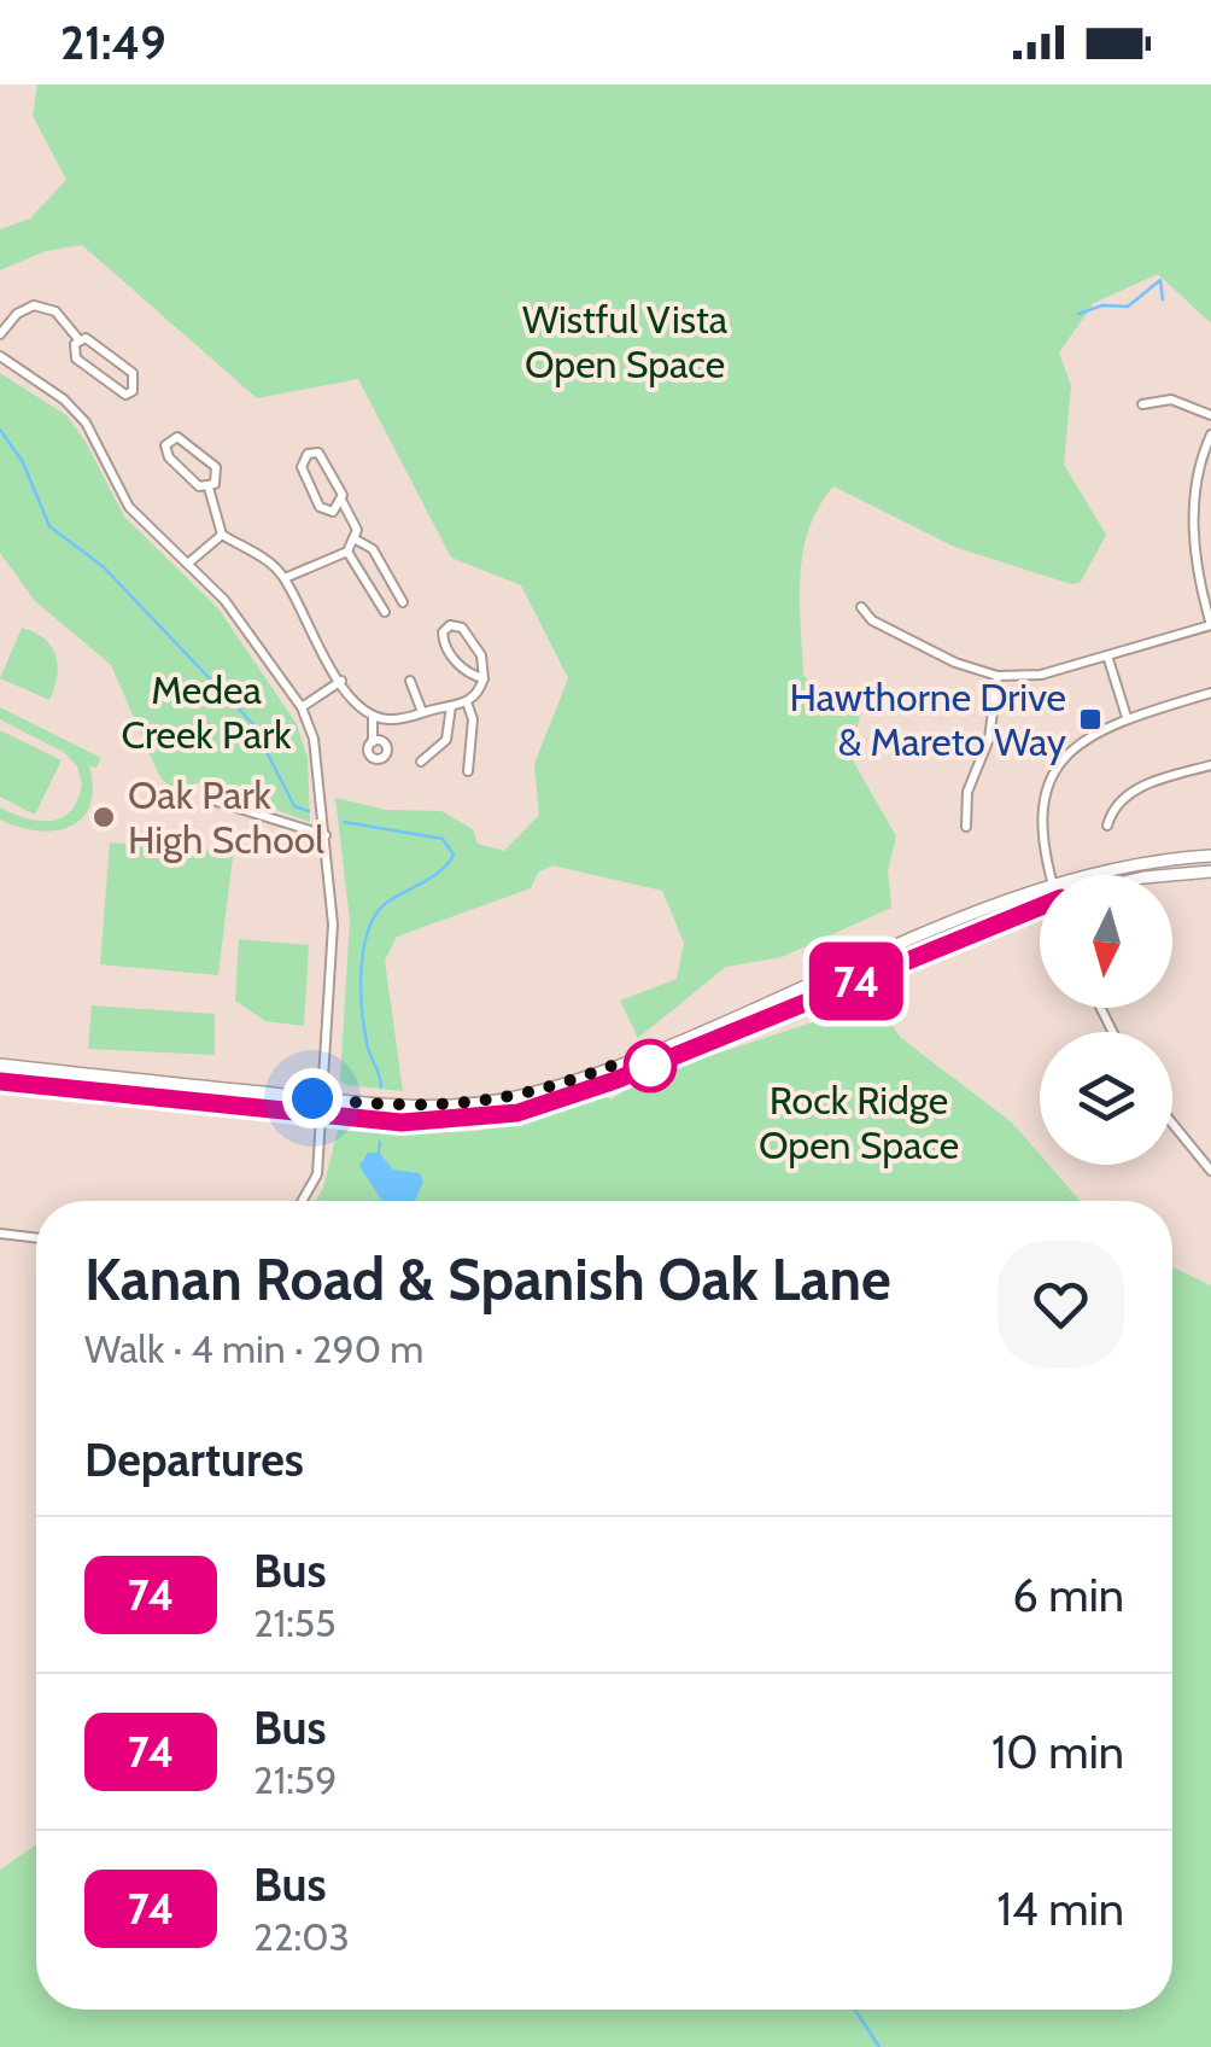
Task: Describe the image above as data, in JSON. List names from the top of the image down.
{
  "parks": ["Wistful Vista Open Space", "Medea Creek Park", "Rock Ridge Open Space"],
  "places": {
    "transit": ["Hawthorne Drive & Mareto Way"],
    "other": ["Oak Park High School"]
  },
  "lines": ["bus line 74"],
  "north": "bottom",
  "page": {
    "status": "21:49",
    "on_map": "74",
    "heading": [
      ["Kanan Road & Spanish Oak Lane", "Walk · 4 min · 290 m"],
      "Departures"
    ],
    "list": [
      {
        "mark": "74",
        "name": "Bus",
        "note": "21:55",
        "value": "6 min"
      },
      {
        "mark": "74",
        "name": "Bus",
        "note": "21:59",
        "value": "10 min"
      },
      {
        "mark": "74",
        "name": "Bus",
        "note": "22:03",
        "value": "14 min"
      }
    ]
  }
}
